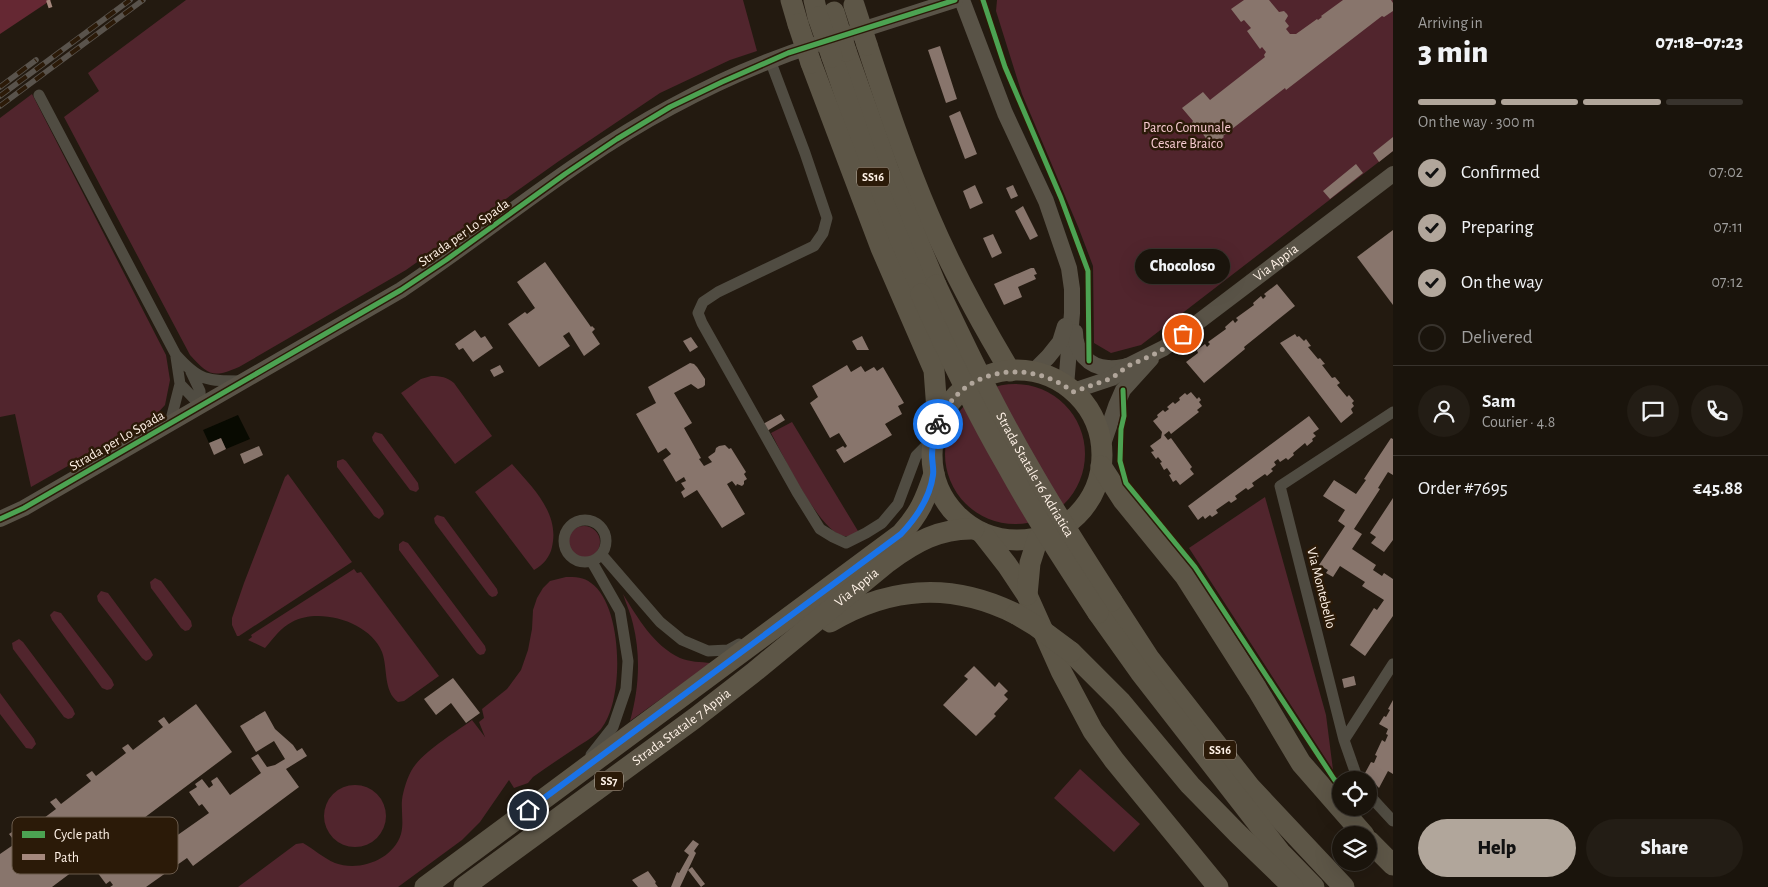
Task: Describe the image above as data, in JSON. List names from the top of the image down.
{
  "streets": {
    "highway": [
      "SS16",
      "Via Appia",
      "Strada Statale 16 Adriatica",
      "Strada Statale 7 Appia",
      "SS7"
    ],
    "street": ["Strada per Lo Spada", "Via Montebello"]
  },
  "crossings": [
    ["Via Appia", "Strada Statale 7 Appia"]
  ],
  "parks": ["Parco Comunale Cesare Braico"],
  "places": ["Chocoloso"],
  "legend": ["Cycle path", "Path"],
  "page": {
    "heading": ["3 min", "Arriving in", "07:18–07:23"],
    "panel": [
      "Sam",
      "Courier · 4.8",
      "Order #7695",
      "€45.88"
    ],
    "bar": "On the way · 300 m",
    "list": [
      ["Confirmed", "07:02"],
      ["Preparing", "07:11"],
      ["On the way", "07:12"],
      "Delivered"
    ],
    "bubble": "Chocoloso",
    "buttons": ["Help", "Share"]
  }
}
